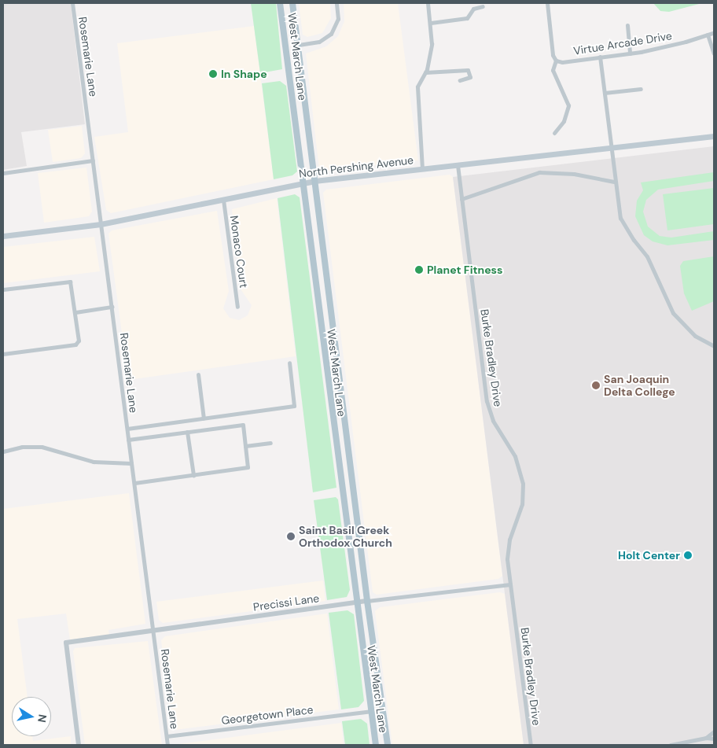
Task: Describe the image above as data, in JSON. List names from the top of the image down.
{
  "streets": {
    "main road": ["West March Lane", "North Pershing Avenue"],
    "street": [
      "Virtue Arcade Drive",
      "Rosemarie Lane",
      "Monaco Court",
      "Burke Bradley Drive",
      "Precissi Lane",
      "Georgetown Place"
    ]
  },
  "crossings": [
    ["Rosemarie Lane", "North Pershing Avenue"],
    ["Rosemarie Lane", "Precissi Lane"],
    ["Rosemarie Lane", "Georgetown Place"],
    ["West March Lane", "North Pershing Avenue"],
    ["West March Lane", "Precissi Lane"],
    ["West March Lane", "Georgetown Place"],
    ["North Pershing Avenue", "Monaco Court"],
    ["North Pershing Avenue", "Burke Bradley Drive"],
    ["Burke Bradley Drive", "Precissi Lane"]
  ],
  "places": [
    "In Shape",
    "Planet Fitness",
    "San Joaquin Delta College",
    "Saint Basil Greek Orthodox Church",
    "Holt Center"
  ],
  "north": "right"
}
